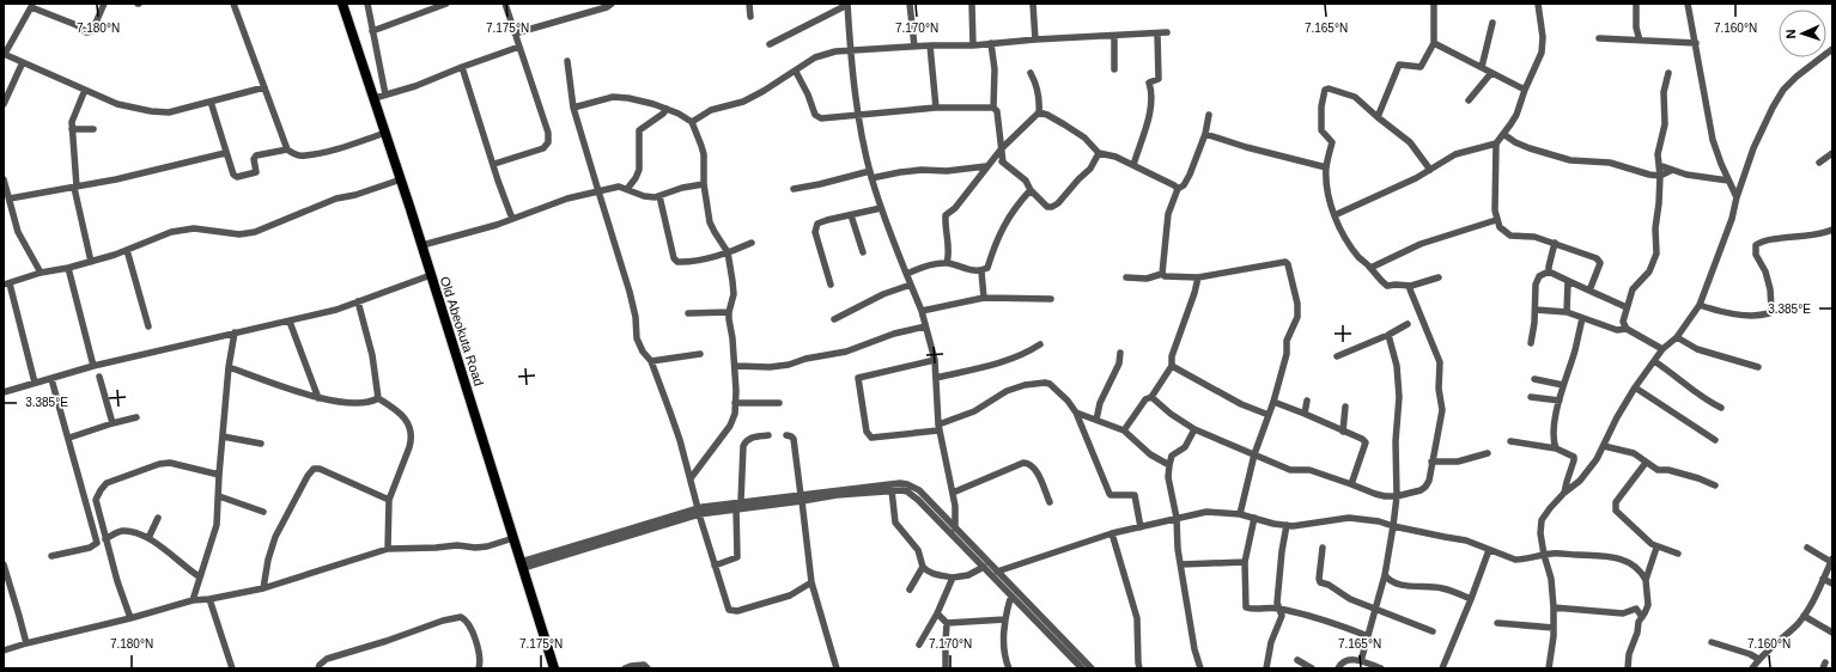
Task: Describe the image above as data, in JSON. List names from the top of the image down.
{
  "streets": {
    "highway": ["Old Abeokuta Road"]
  },
  "north": "left",
  "coordinates": [
    "7.180°N",
    "7.175°N",
    "7.170°N",
    "7.165°N",
    "7.160°N",
    "3.385°E"
  ]
}
